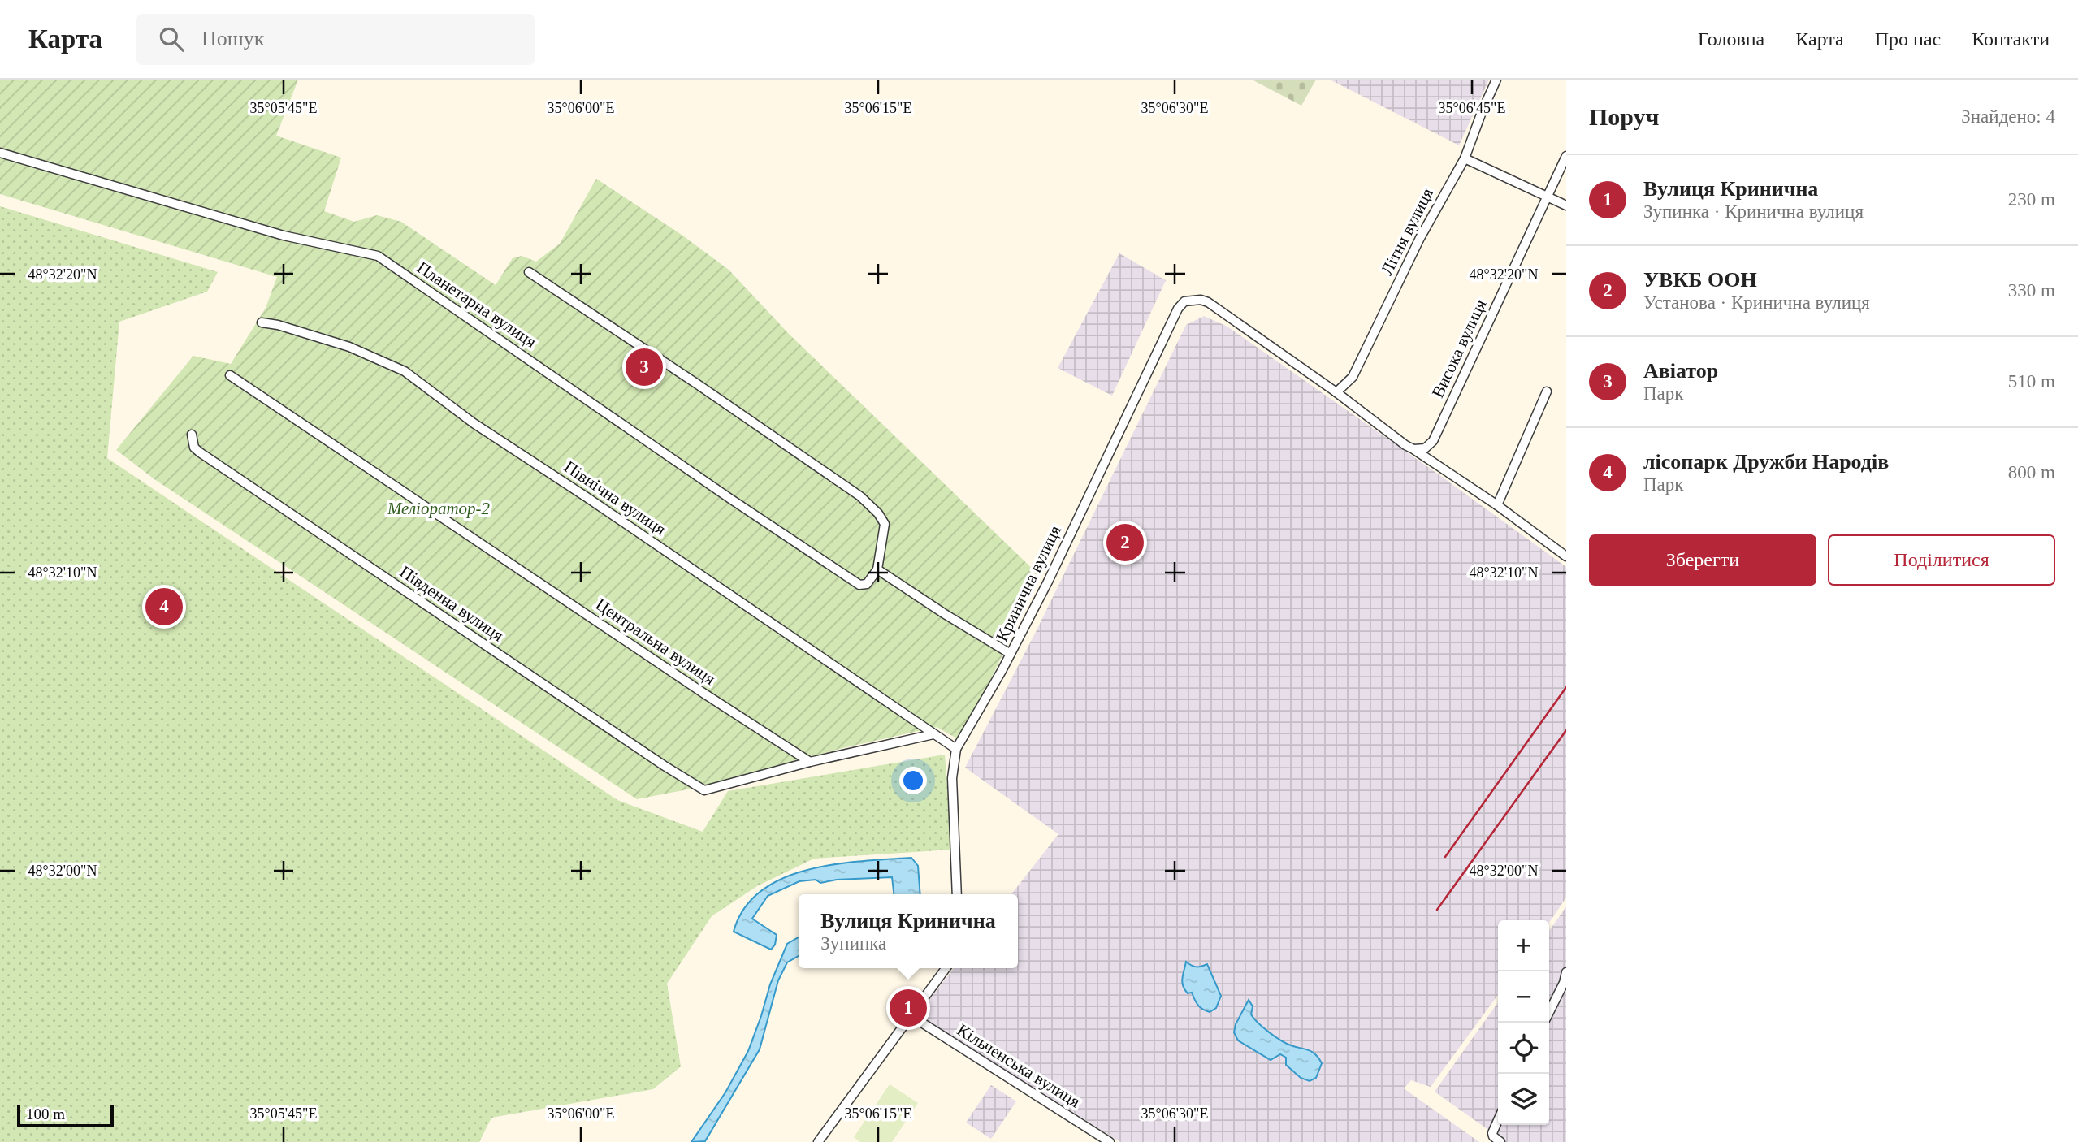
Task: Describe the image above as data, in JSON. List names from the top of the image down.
{
  "streets": {
    "street": [
      "Літня вулиця",
      "Планетарна вулиця",
      "Висока вулиця",
      "Північна вулиця",
      "Кринична вулиця",
      "Південна вулиця",
      "Центральна вулиця",
      "Кільченська вулиця"
    ]
  },
  "crossings": [
    ["Літня вулиця", "Кринична вулиця"],
    ["Північна вулиця", "Кринична вулиця"],
    ["Південна вулиця", "Центральна вулиця"]
  ],
  "parks": ["Меліоратор-2"],
  "scale_bar": "100 m",
  "page": {
    "header": "Карта",
    "search": "Пошук",
    "nav": [
      "Головна",
      "Карта",
      "Про нас",
      "Контакти"
    ],
    "heading": ["Поруч", "Знайдено: 4"],
    "list": [
      {
        "mark": "1",
        "name": "Вулиця Кринична",
        "note": "Зупинка · Кринична вулиця",
        "value": "230 m"
      },
      {
        "mark": "2",
        "name": "УВКБ ООН",
        "note": "Установа · Кринична вулиця",
        "value": "330 m"
      },
      {
        "mark": "3",
        "name": "Авіатор",
        "note": "Парк",
        "value": "510 m"
      },
      {
        "mark": "4",
        "name": "лісопарк Дружби Народів",
        "note": "Парк",
        "value": "800 m"
      }
    ],
    "pins": [
      "3",
      "2",
      "4",
      "1"
    ],
    "buttons": ["Зберегти", "Поділитися"],
    "popup": ["Вулиця Кринична", "Зупинка"],
    "map_buttons": ["+", "−"],
    "scale": "100 m"
  },
  "coordinates": [
    "35°05'45\"E",
    "35°06'00\"E",
    "35°06'15\"E",
    "35°06'30\"E",
    "35°06'45\"E",
    "48°32'20\"N",
    "48°32'10\"N",
    "48°32'00\"N"
  ]
}
